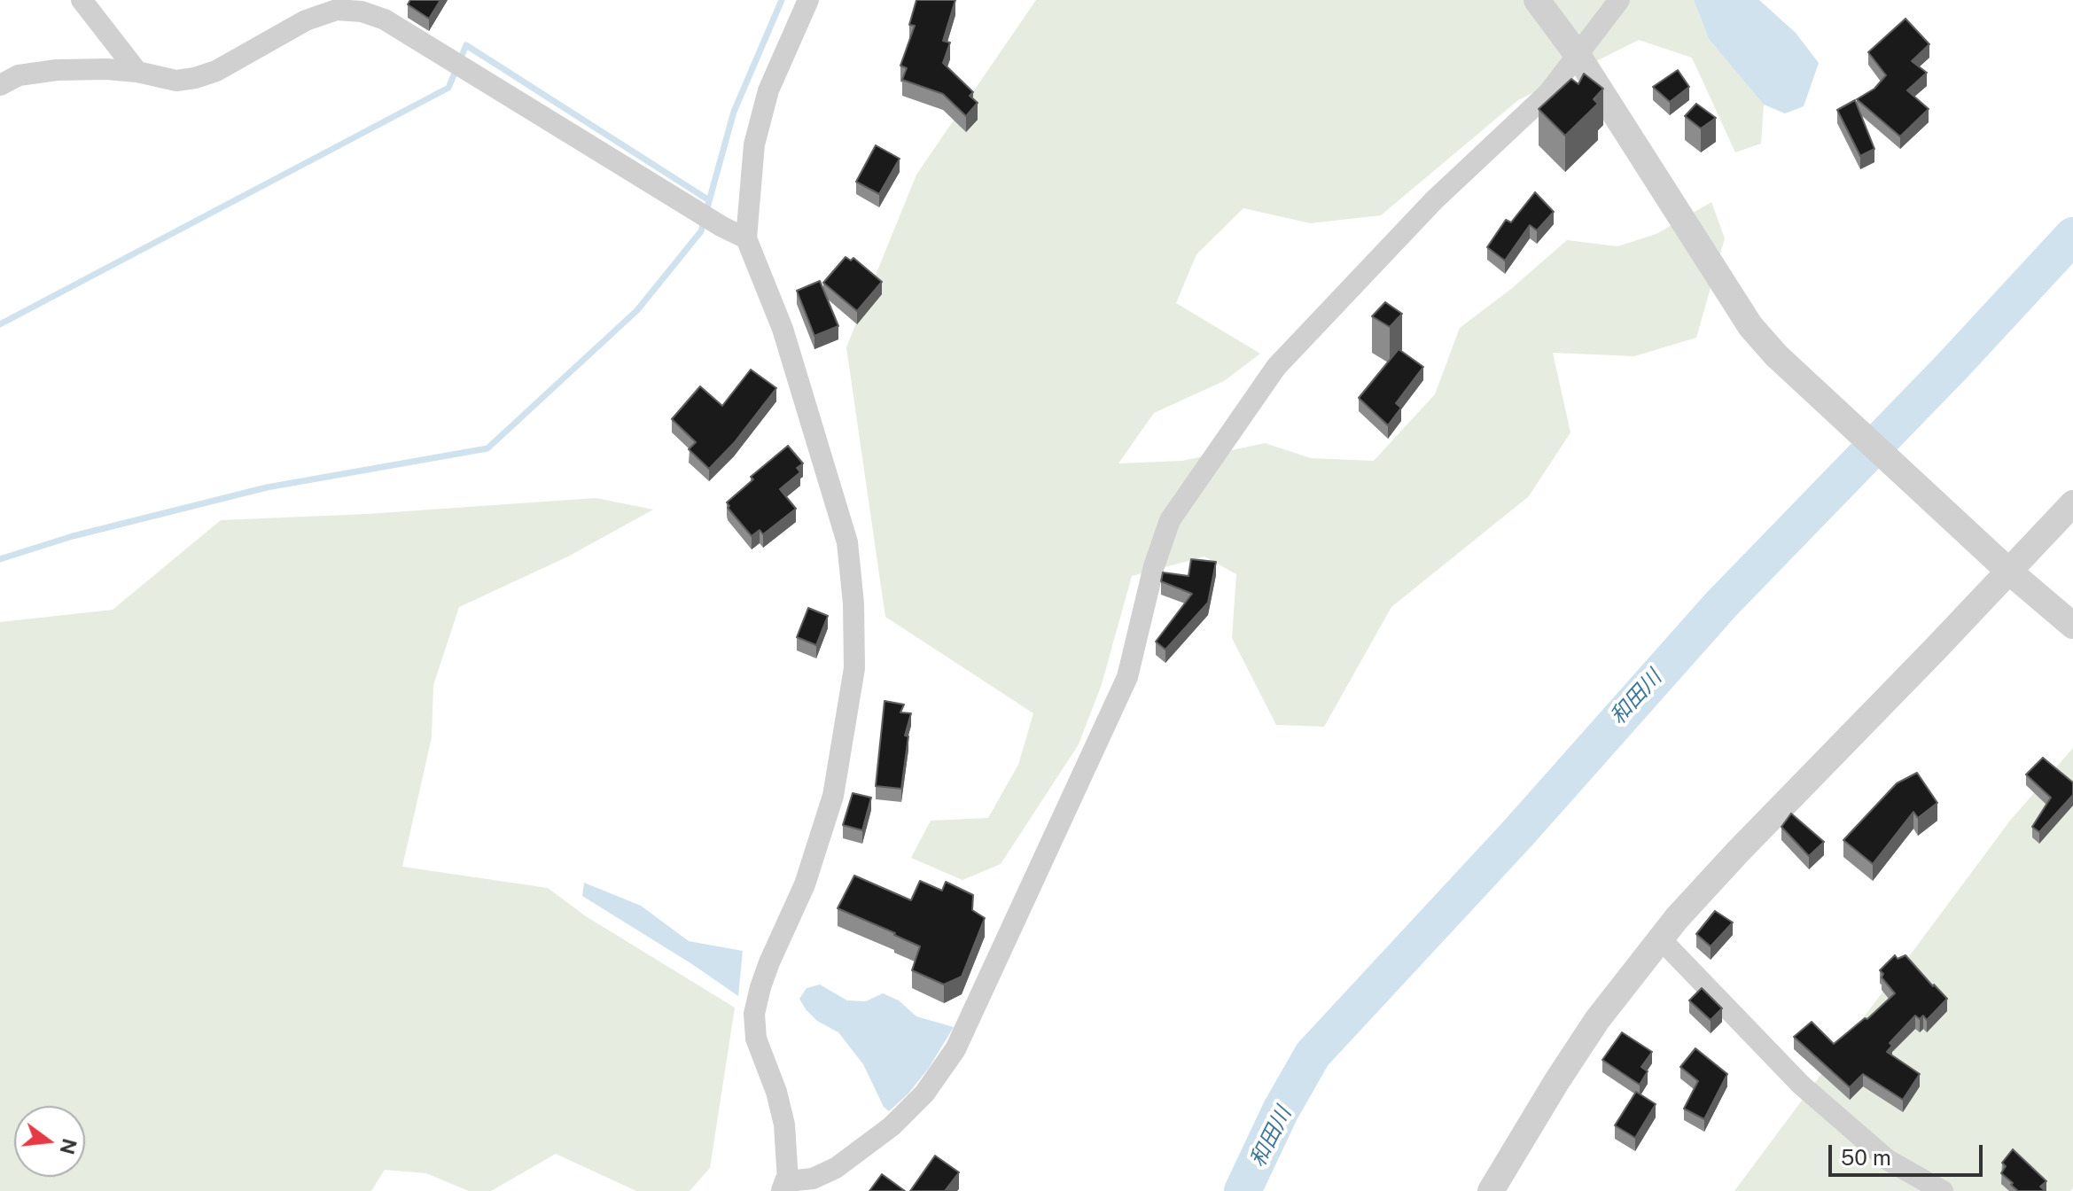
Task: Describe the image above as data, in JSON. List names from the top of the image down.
{
  "water": ["和田川"],
  "scale_bar": "50 m",
  "north": "right"
}
